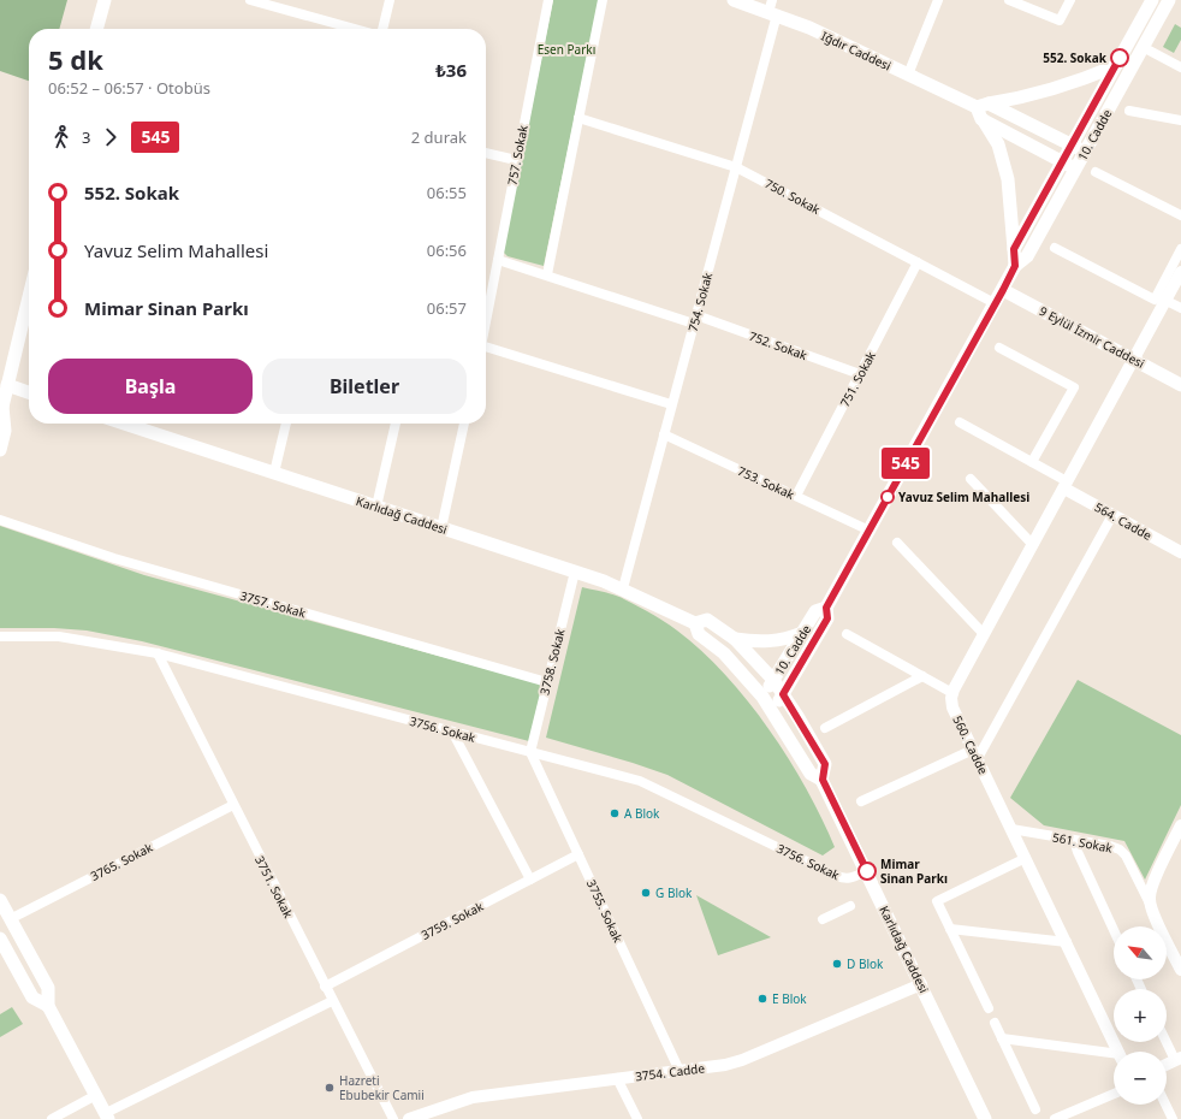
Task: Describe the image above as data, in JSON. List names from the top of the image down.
{
  "streets": {
    "main road": [
      "Iğdır Caddesi",
      "10. Cadde",
      "9 Eylül İzmir Caddesi",
      "Karlıdağ Caddesi"
    ],
    "street": [
      "757. Sokak",
      "750. Sokak",
      "754. Sokak",
      "752. Sokak",
      "751. Sokak",
      "753. Sokak",
      "564. Cadde",
      "3757. Sokak",
      "3758. Sokak",
      "3756. Sokak",
      "560. Cadde",
      "561. Sokak",
      "3765. Sokak",
      "3751. Sokak",
      "3755. Sokak",
      "3759. Sokak",
      "3754. Cadde"
    ]
  },
  "crossings": [
    ["Iğdır Caddesi", "10. Cadde"],
    ["Iğdır Caddesi", "754. Sokak"],
    ["10. Cadde", "750. Sokak"],
    ["10. Cadde", "9 Eylül İzmir Caddesi"],
    ["10. Cadde", "753. Sokak"],
    ["10. Cadde", "Karlıdağ Caddesi"],
    ["757. Sokak", "752. Sokak"],
    ["750. Sokak", "754. Sokak"],
    ["750. Sokak", "751. Sokak"],
    ["754. Sokak", "752. Sokak"],
    ["754. Sokak", "753. Sokak"],
    ["754. Sokak", "Karlıdağ Caddesi"],
    ["752. Sokak", "751. Sokak"],
    ["751. Sokak", "753. Sokak"],
    ["Karlıdağ Caddesi", "3758. Sokak"],
    ["Karlıdağ Caddesi", "3756. Sokak"],
    ["Karlıdağ Caddesi", "3754. Cadde"],
    ["3757. Sokak", "3758. Sokak"],
    ["3758. Sokak", "3756. Sokak"],
    ["3758. Sokak", "3755. Sokak"],
    ["3756. Sokak", "3751. Sokak"],
    ["3756. Sokak", "3755. Sokak"],
    ["560. Cadde", "561. Sokak"],
    ["3765. Sokak", "3751. Sokak"],
    ["3751. Sokak", "3759. Sokak"],
    ["3755. Sokak", "3759. Sokak"],
    ["3755. Sokak", "3754. Cadde"]
  ],
  "parks": ["Esen Parkı"],
  "places": [
    "552. Sokak",
    "Yavuz Selim Mahallesi",
    "A Blok",
    "Mimar Sinan Parkı",
    "G Blok",
    "D Blok",
    "E Blok",
    "Hazreti Ebubekir Camii"
  ],
  "lines": ["bus line 545"],
  "north": "top left",
  "page": {
    "on_map": "545",
    "heading": ["5 dk", "06:52 – 06:57 · Otobüs", "₺36"],
    "legs": ["3", "545", "2 durak"],
    "list": [
      {
        "name": "552. Sokak",
        "value": "06:55"
      },
      {
        "name": "Yavuz Selim Mahallesi",
        "value": "06:56"
      },
      {
        "name": "Mimar Sinan Parkı",
        "value": "06:57"
      }
    ],
    "buttons": ["Başla", "Biletler"],
    "map_buttons": ["+", "−"]
  }
}
